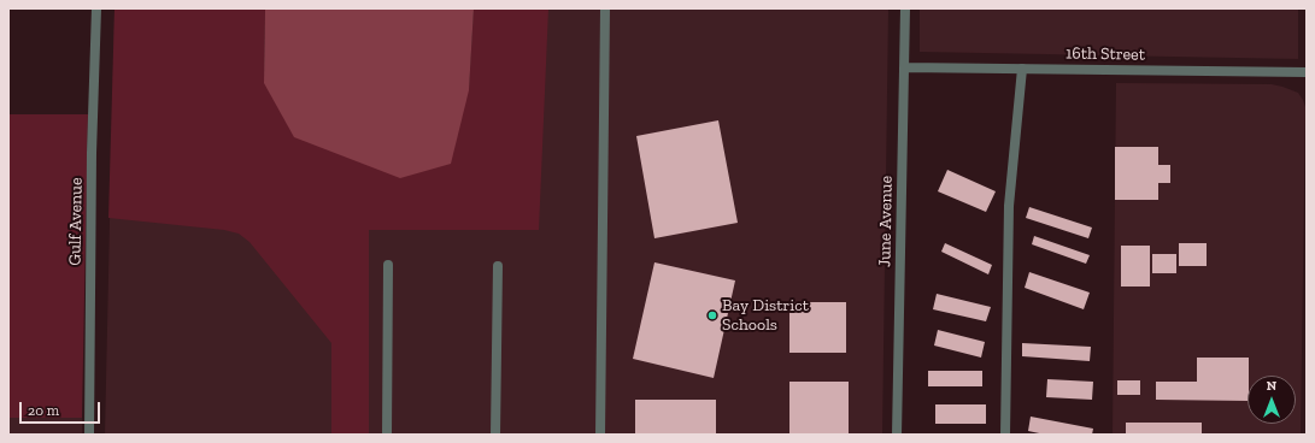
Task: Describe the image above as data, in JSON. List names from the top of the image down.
{
  "streets": {
    "street": ["16th Street", "Gulf Avenue", "June Avenue"]
  },
  "crossings": [
    ["16th Street", "June Avenue"]
  ],
  "places": ["Bay District Schools"],
  "scale_bar": "20 m",
  "north": "top"
}
